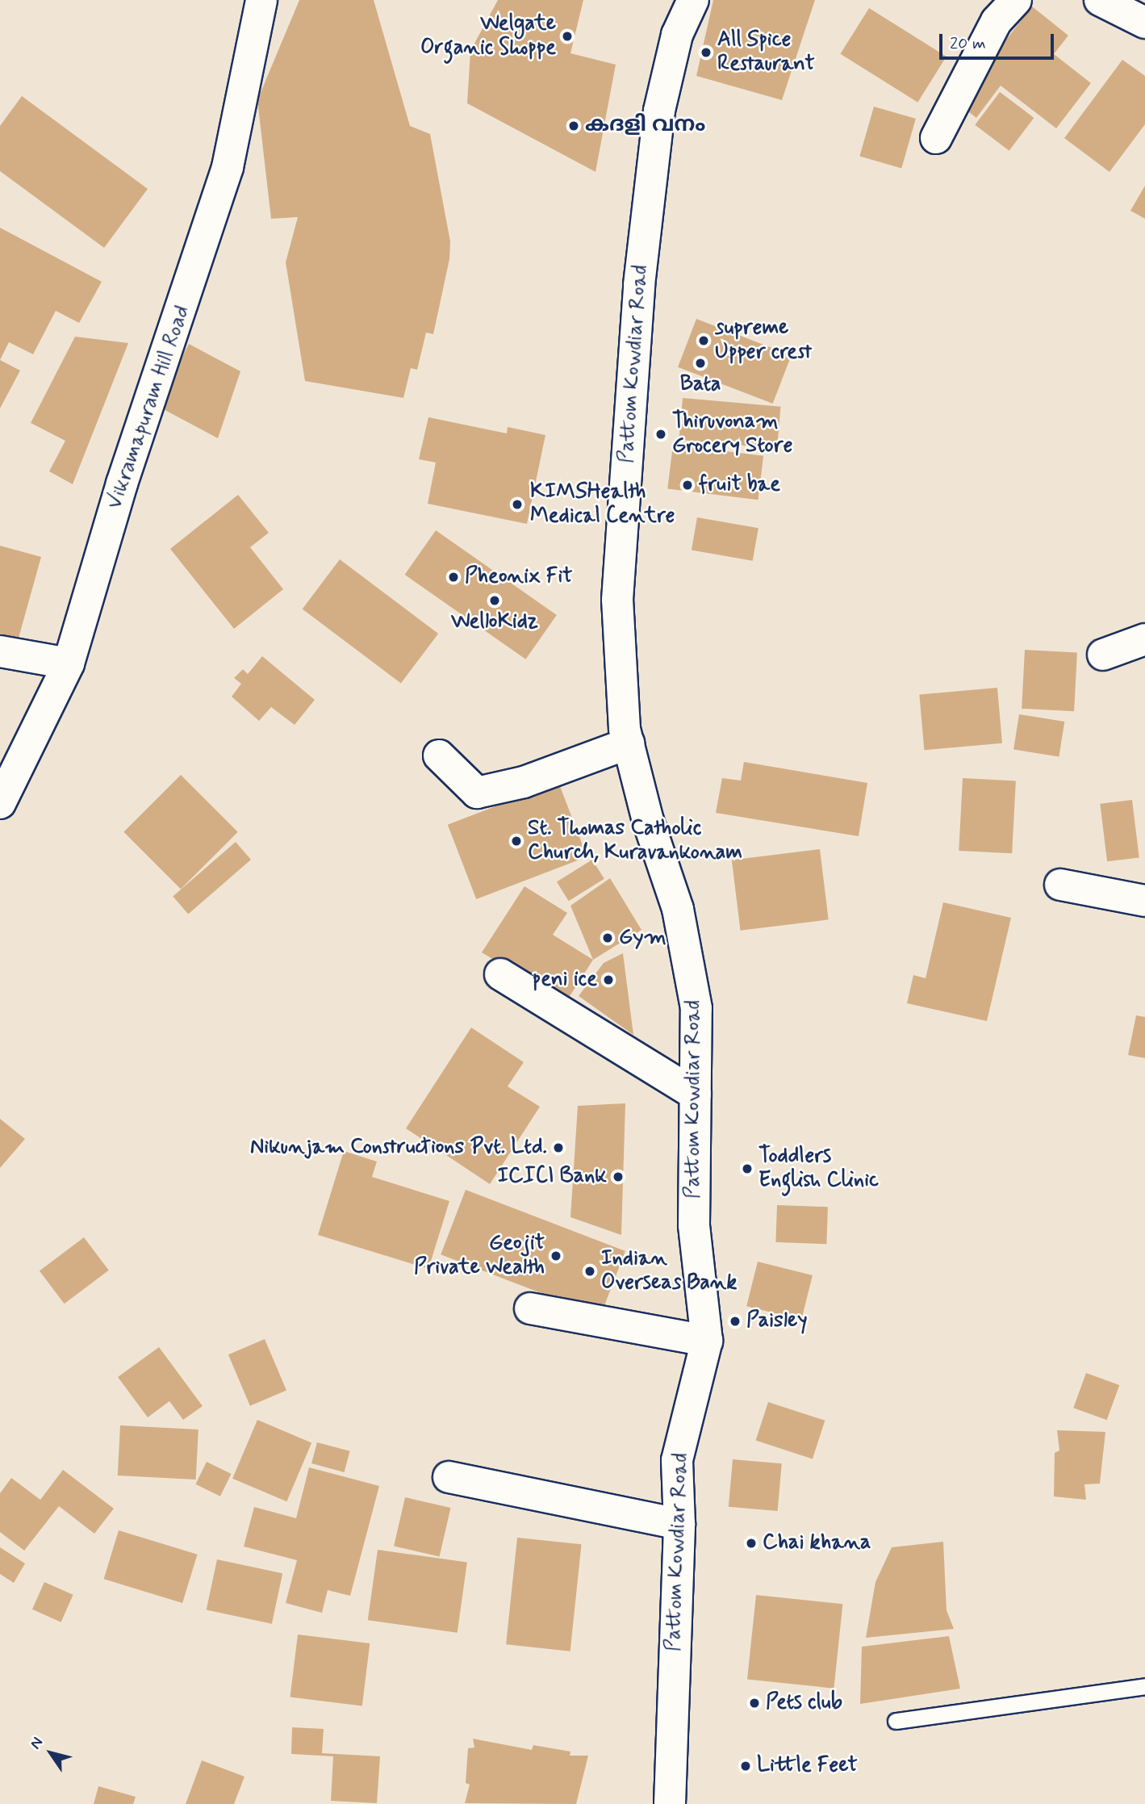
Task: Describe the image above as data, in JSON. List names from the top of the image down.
{
  "streets": {
    "street": ["Pattom Kowdiar Road", "Vikramapuram Hill Road"]
  },
  "places": [
    "Welgate Organic Shoppe",
    "All Spice Restaurant",
    "കദളി വനം",
    "supreme Upper crest",
    "Bata",
    "Thiruvonam Grocery Store",
    "fruit bae",
    "KIMSHealth Medical Centre",
    "Pheonix Fit",
    "WelloKidz",
    "St. Thomas Catholic Church, Kuravankonam",
    "Gym",
    "peni ice",
    "Nikunjam Constructions Pvt. Ltd.",
    "Toddlers English Clinic",
    "ICICI Bank",
    "Geojit Private Wealth",
    "Indian Overseas Bank",
    "Paisley",
    "Chai khana",
    "Pets club",
    "Little Feet"
  ],
  "scale_bar": "20 m",
  "north": "top left"
}
